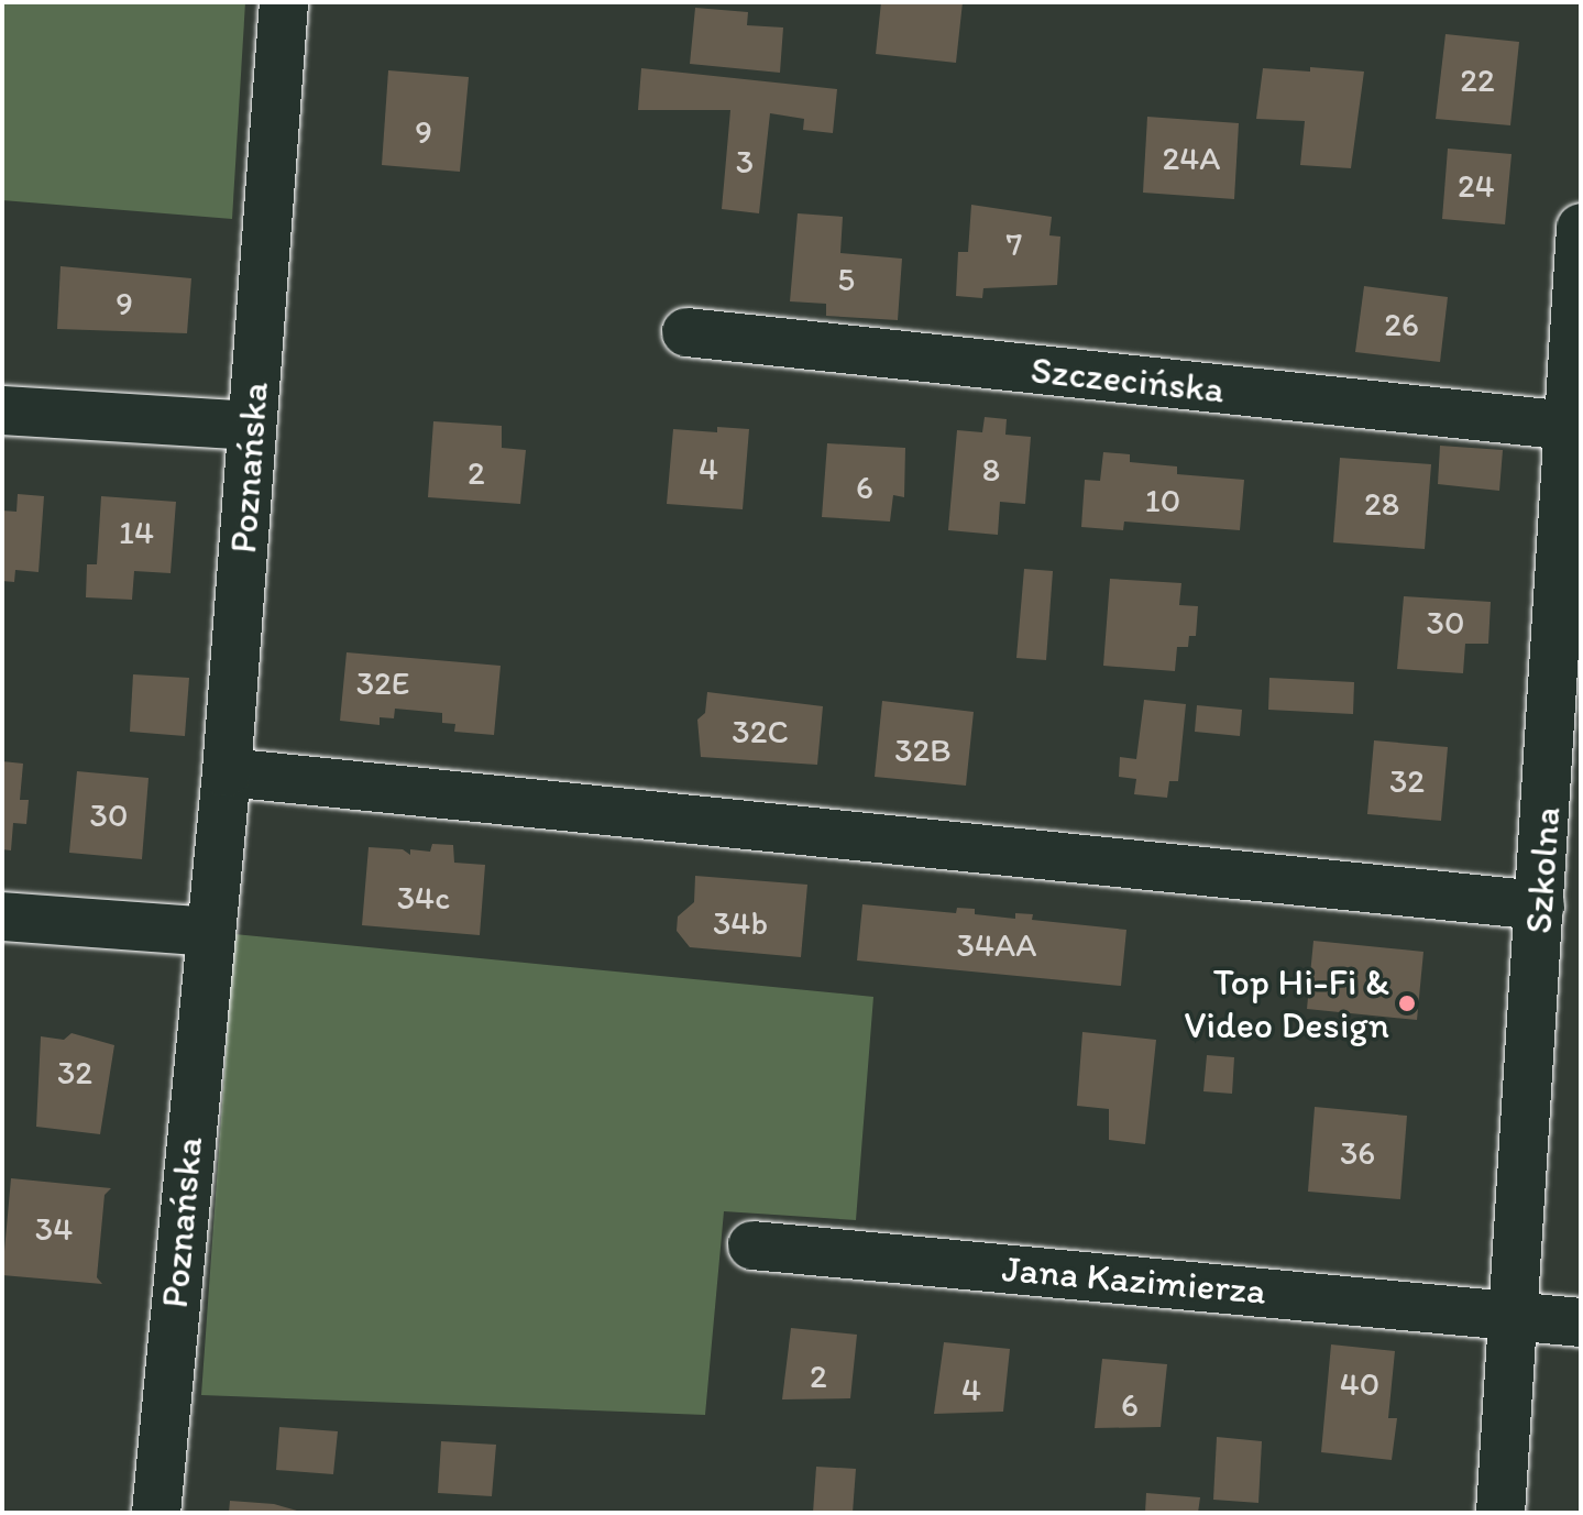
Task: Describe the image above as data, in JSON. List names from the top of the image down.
{
  "streets": {
    "street": [
      "Szczecińska",
      "Poznańska",
      "Szkolna",
      "Jana Kazimierza"
    ]
  },
  "crossings": [
    ["Szczecińska", "Szkolna"],
    ["Szkolna", "Jana Kazimierza"]
  ],
  "places": ["Top Hi-Fi & Video Design"],
  "house_numbers": [
    "22",
    "9",
    "24A",
    "3",
    "24",
    "7",
    "5",
    "9",
    "26",
    "4",
    "8",
    "2",
    "6",
    "10",
    "28",
    "14",
    "30",
    "32E",
    "32C",
    "32B",
    "32",
    "30",
    "34c",
    "34b",
    "34AA",
    "32",
    "36",
    "34",
    "2",
    "40",
    "4",
    "6"
  ]
}
